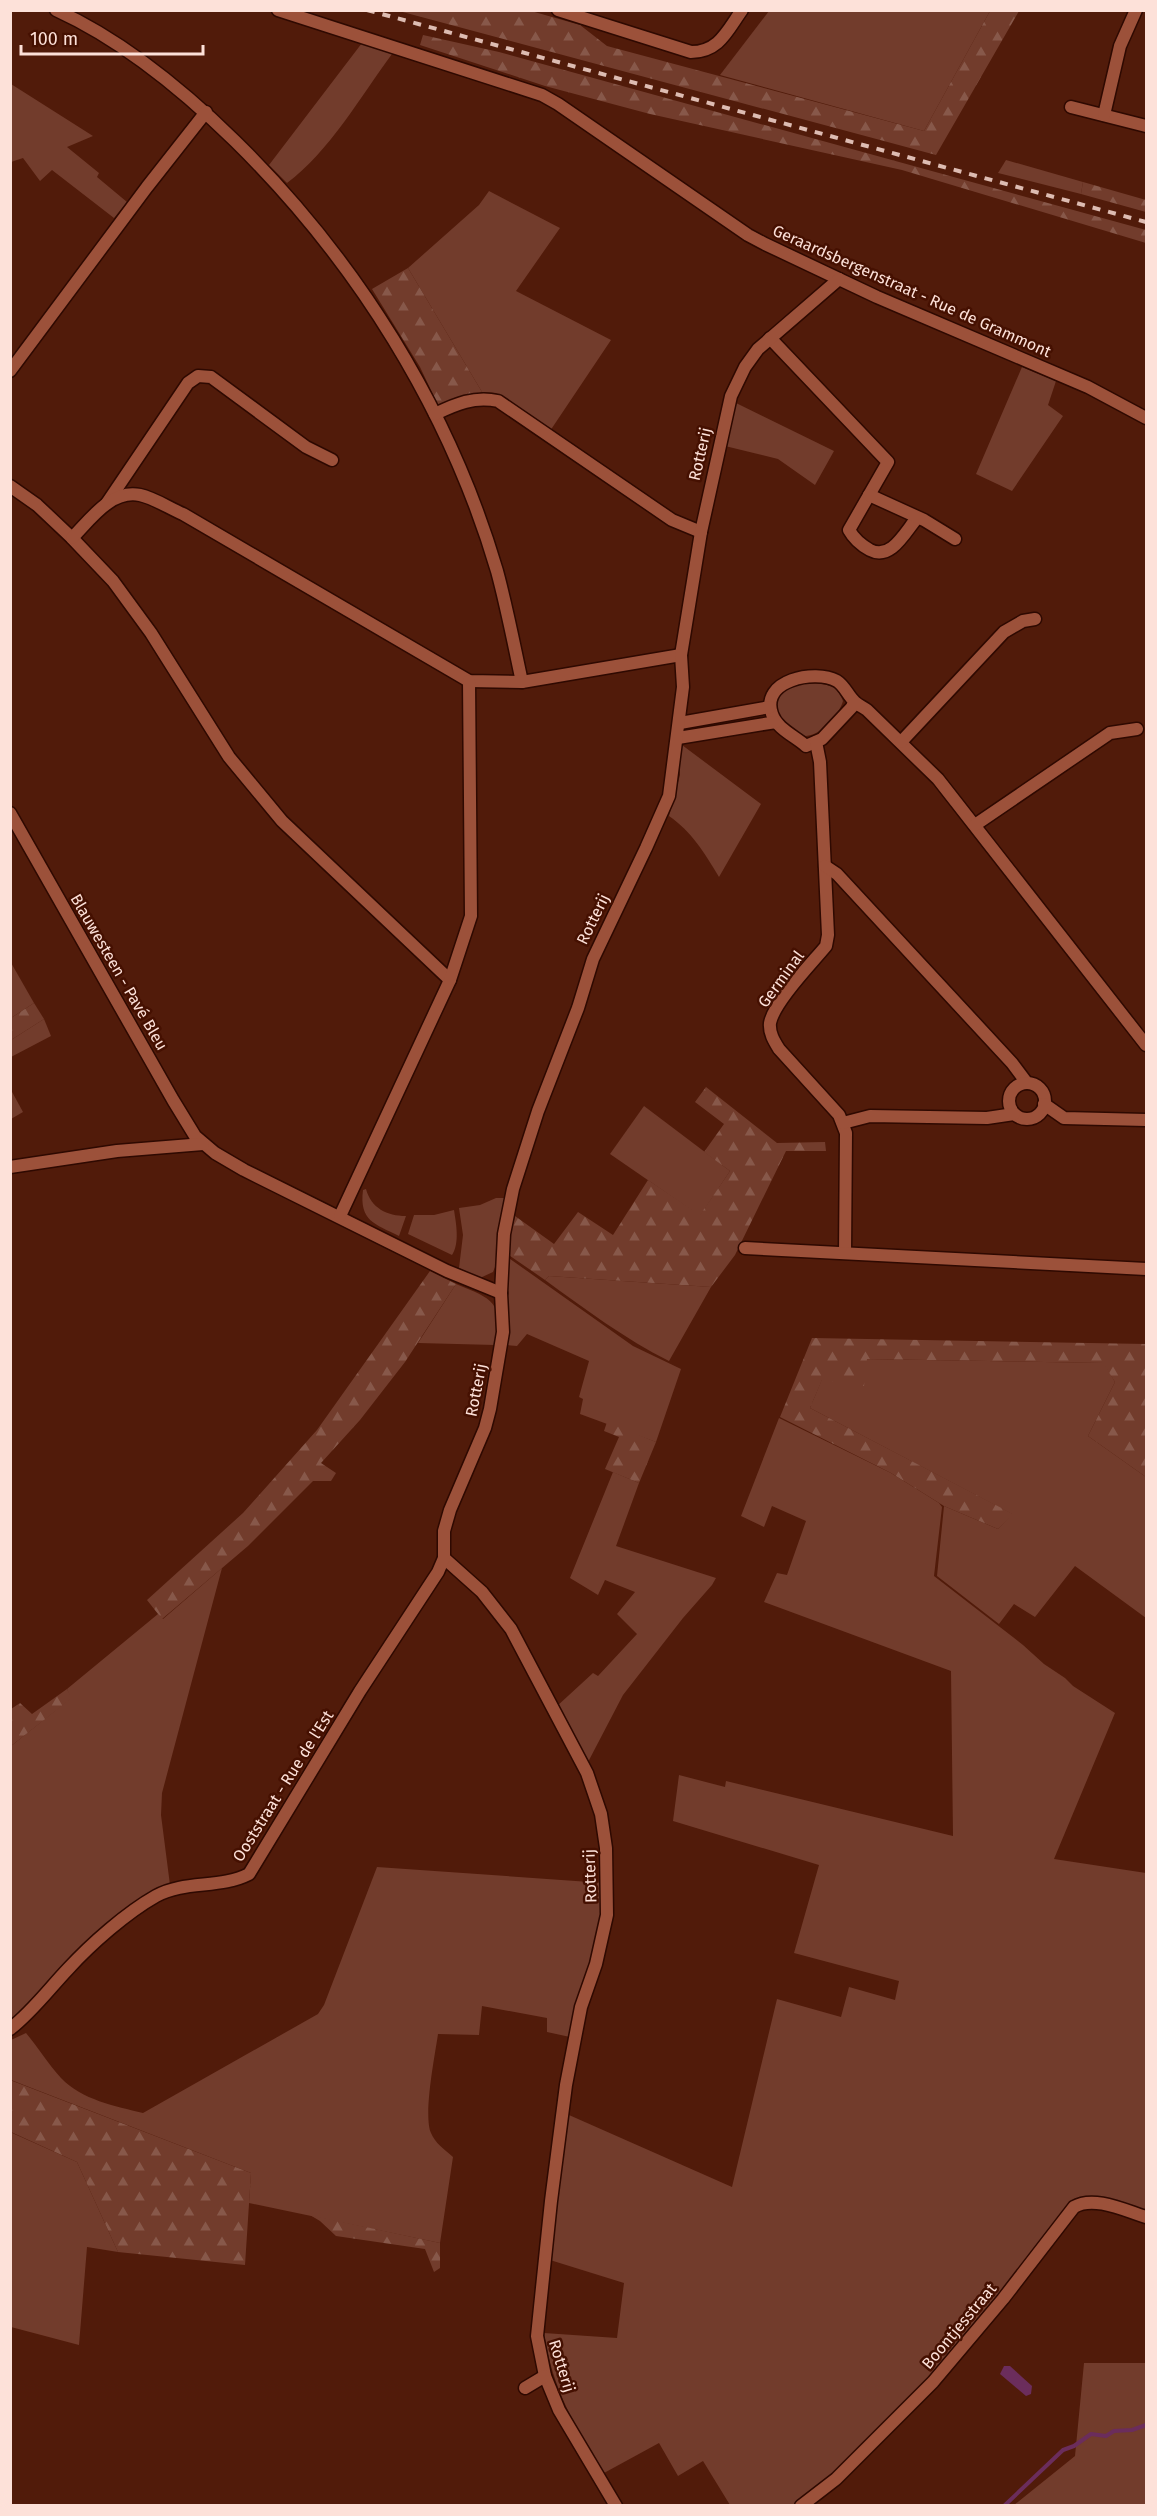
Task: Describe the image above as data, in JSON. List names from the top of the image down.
{
  "streets": {
    "street": [
      "Geraardsbergenstraat - Rue de Grammont",
      "Rotterij",
      "Blauwesteen - Pavé Bleu",
      "Germinal",
      "Ooststraat - Rue de l'Est",
      "Boontjesstraat"
    ]
  },
  "crossings": [
    ["Geraardsbergenstraat - Rue de Grammont", "Rotterij"],
    ["Rotterij", "Blauwesteen - Pavé Bleu"],
    ["Rotterij", "Ooststraat - Rue de l'Est"]
  ],
  "scale_bar": "100 m"
}
